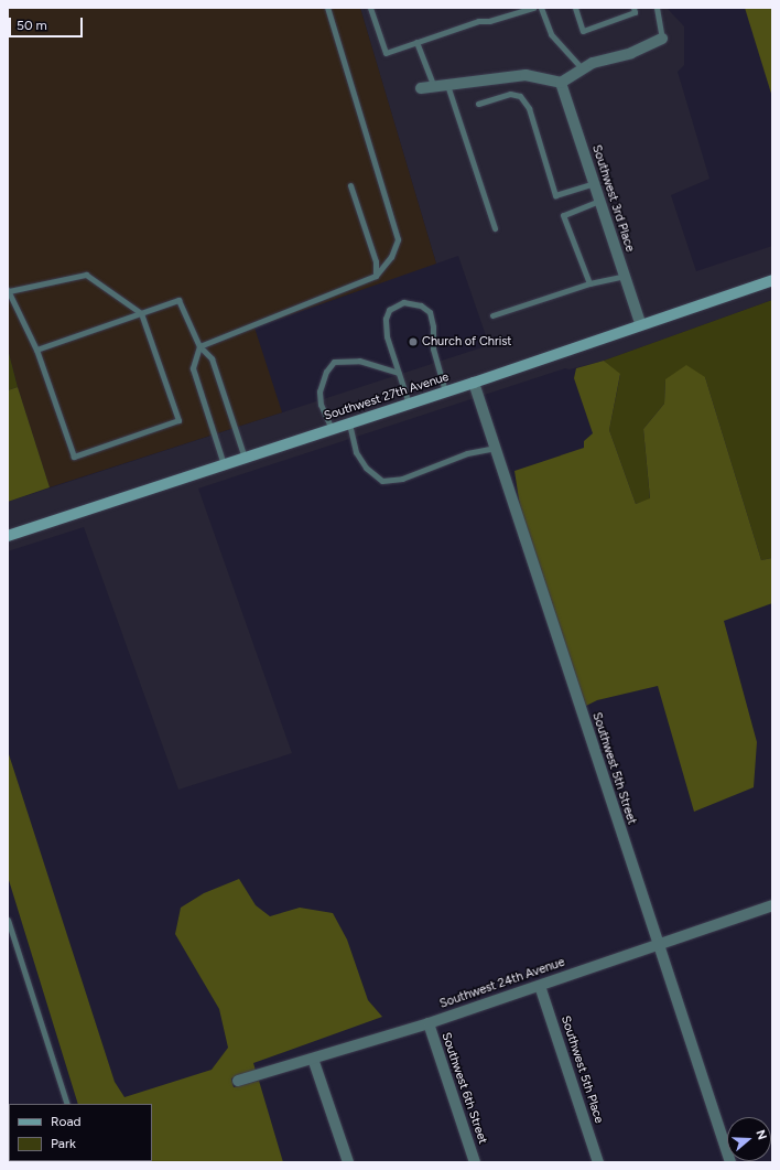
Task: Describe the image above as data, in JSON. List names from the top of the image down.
{
  "streets": {
    "main road": ["Southwest 27th Avenue"],
    "street": [
      "Southwest 3rd Place",
      "Southwest 5th Street",
      "Southwest 24th Avenue",
      "Southwest 5th Place",
      "Southwest 6th Street"
    ]
  },
  "crossings": [
    ["Southwest 3rd Place", "Southwest 27th Avenue"],
    ["Southwest 27th Avenue", "Southwest 5th Street"],
    ["Southwest 5th Street", "Southwest 24th Avenue"],
    ["Southwest 24th Avenue", "Southwest 5th Place"],
    ["Southwest 24th Avenue", "Southwest 6th Street"]
  ],
  "places": ["Church of Christ"],
  "legend": ["Road", "Park"],
  "scale_bar": "50 m",
  "north": "right"
}
